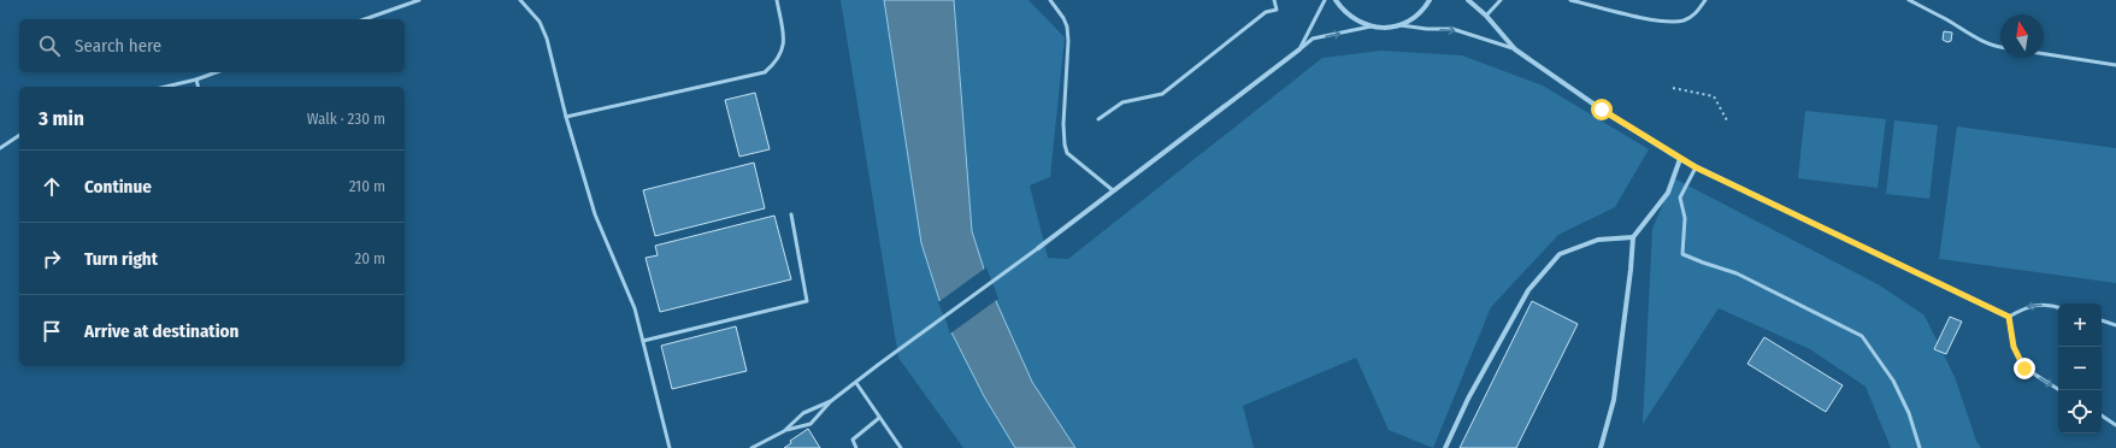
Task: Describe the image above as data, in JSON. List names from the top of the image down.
{
  "north": "top",
  "page": {
    "search": "Search here",
    "heading": ["3 min", "Walk · 230 m"],
    "list": [
      ["Continue", "210 m"],
      ["Turn right", "20 m"],
      "Arrive at destination"
    ],
    "map_buttons": ["+", "−"]
  }
}
